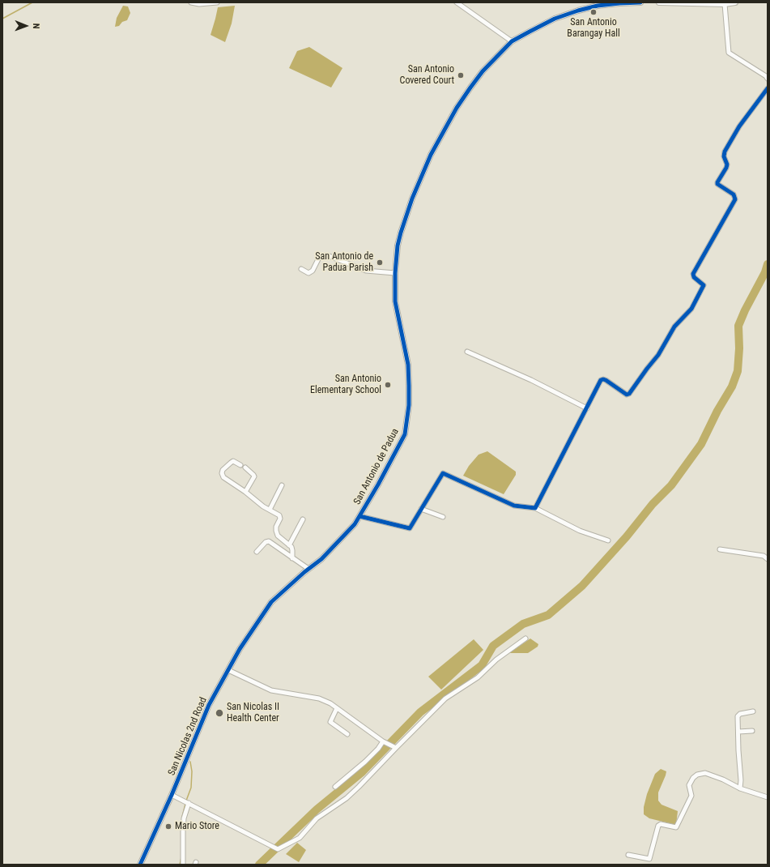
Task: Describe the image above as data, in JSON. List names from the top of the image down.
{
  "streets": {
    "street": ["San Antonio de Padua", "San Nicolas 2nd Road"]
  },
  "crossings": [
    ["San Antonio de Padua", "San Nicolas 2nd Road"]
  ],
  "places": [
    "San Antonio Barangay Hall",
    "San Antonio Covered Court",
    "San Antonio de Padua Parish",
    "San Antonio Elementary School",
    "San Nicolas II Health Center",
    "Mario Store"
  ],
  "north": "right"
}
